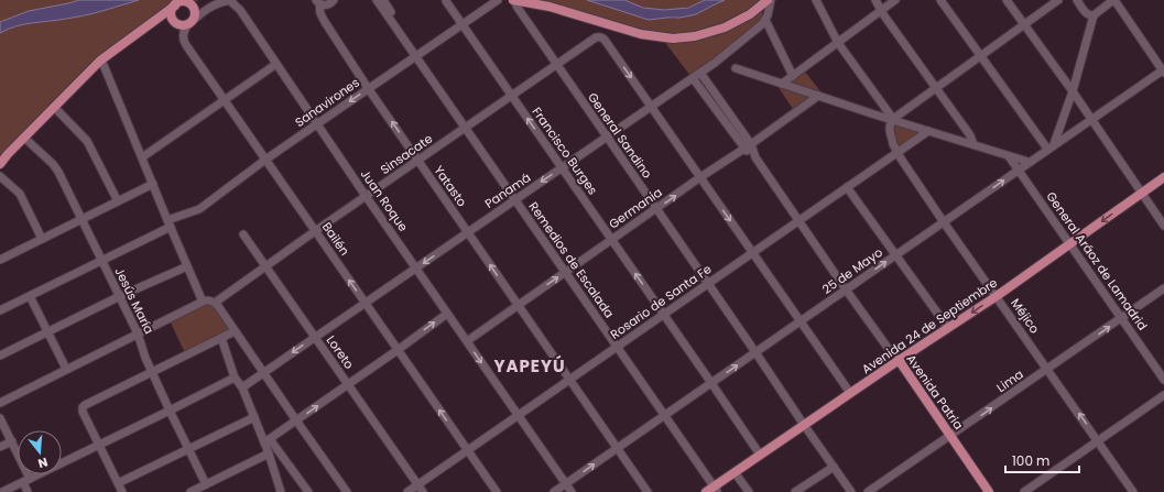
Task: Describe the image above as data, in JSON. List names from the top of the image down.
{
  "streets": {
    "main road": ["Avenida 24 de Septiembre", "Avenida Patria"],
    "street": [
      "Sanavirones",
      "General Sandino",
      "Francisco Burges",
      "Sinsacate",
      "Yatasto",
      "Panamá",
      "Juan Roque",
      "Germania",
      "Bailén",
      "Remedios de Escalada",
      "General Aráoz de Lamadrid",
      "25 de Mayo",
      "Jesús María",
      "Rosario de Santa Fe",
      "Méjico",
      "Loreto",
      "Lima"
    ]
  },
  "crossings": [
    ["Sanavirones", "Francisco Burges"],
    ["Sanavirones", "Yatasto"],
    ["Sanavirones", "Juan Roque"],
    ["Sanavirones", "Bailén"],
    ["Sanavirones", "Remedios de Escalada"],
    ["Sanavirones", "Jesús María"],
    ["General Sandino", "Sinsacate"],
    ["General Sandino", "Panamá"],
    ["General Sandino", "Germania"],
    ["General Sandino", "25 de Mayo"],
    ["General Sandino", "Rosario de Santa Fe"],
    ["General Sandino", "Avenida 24 de Septiembre"],
    ["Francisco Burges", "Sinsacate"],
    ["Francisco Burges", "Panamá"],
    ["Francisco Burges", "Germania"],
    ["Francisco Burges", "25 de Mayo"],
    ["Francisco Burges", "Rosario de Santa Fe"],
    ["Francisco Burges", "Avenida 24 de Septiembre"],
    ["Sinsacate", "Yatasto"],
    ["Sinsacate", "Panamá"],
    ["Sinsacate", "Juan Roque"],
    ["Sinsacate", "Bailén"],
    ["Sinsacate", "Remedios de Escalada"],
    ["Sinsacate", "Loreto"],
    ["Yatasto", "Panamá"],
    ["Yatasto", "Germania"],
    ["Yatasto", "25 de Mayo"],
    ["Yatasto", "Rosario de Santa Fe"],
    ["Panamá", "Juan Roque"],
    ["Panamá", "Bailén"],
    ["Panamá", "Remedios de Escalada"],
    ["Panamá", "Loreto"],
    ["Juan Roque", "Germania"],
    ["Juan Roque", "25 de Mayo"],
    ["Juan Roque", "Rosario de Santa Fe"],
    ["Germania", "Remedios de Escalada"],
    ["Germania", "Avenida Patria"],
    ["Bailén", "Rosario de Santa Fe"],
    ["Remedios de Escalada", "25 de Mayo"],
    ["Remedios de Escalada", "Rosario de Santa Fe"],
    ["Remedios de Escalada", "Avenida 24 de Septiembre"],
    ["General Aráoz de Lamadrid", "25 de Mayo"],
    ["General Aráoz de Lamadrid", "Avenida 24 de Septiembre"],
    ["General Aráoz de Lamadrid", "Lima"],
    ["25 de Mayo", "Méjico"],
    ["25 de Mayo", "Avenida Patria"],
    ["Rosario de Santa Fe", "Méjico"],
    ["Rosario de Santa Fe", "Loreto"],
    ["Rosario de Santa Fe", "Avenida Patria"],
    ["Méjico", "Avenida 24 de Septiembre"],
    ["Méjico", "Lima"],
    ["Avenida 24 de Septiembre", "Avenida Patria"],
    ["Lima", "Avenida Patria"]
  ],
  "one_way": ["Bailén", "25 de Mayo", "Lima"],
  "districts": ["YAPEYÚ"],
  "scale_bar": "100 m",
  "north": "bottom"
}
